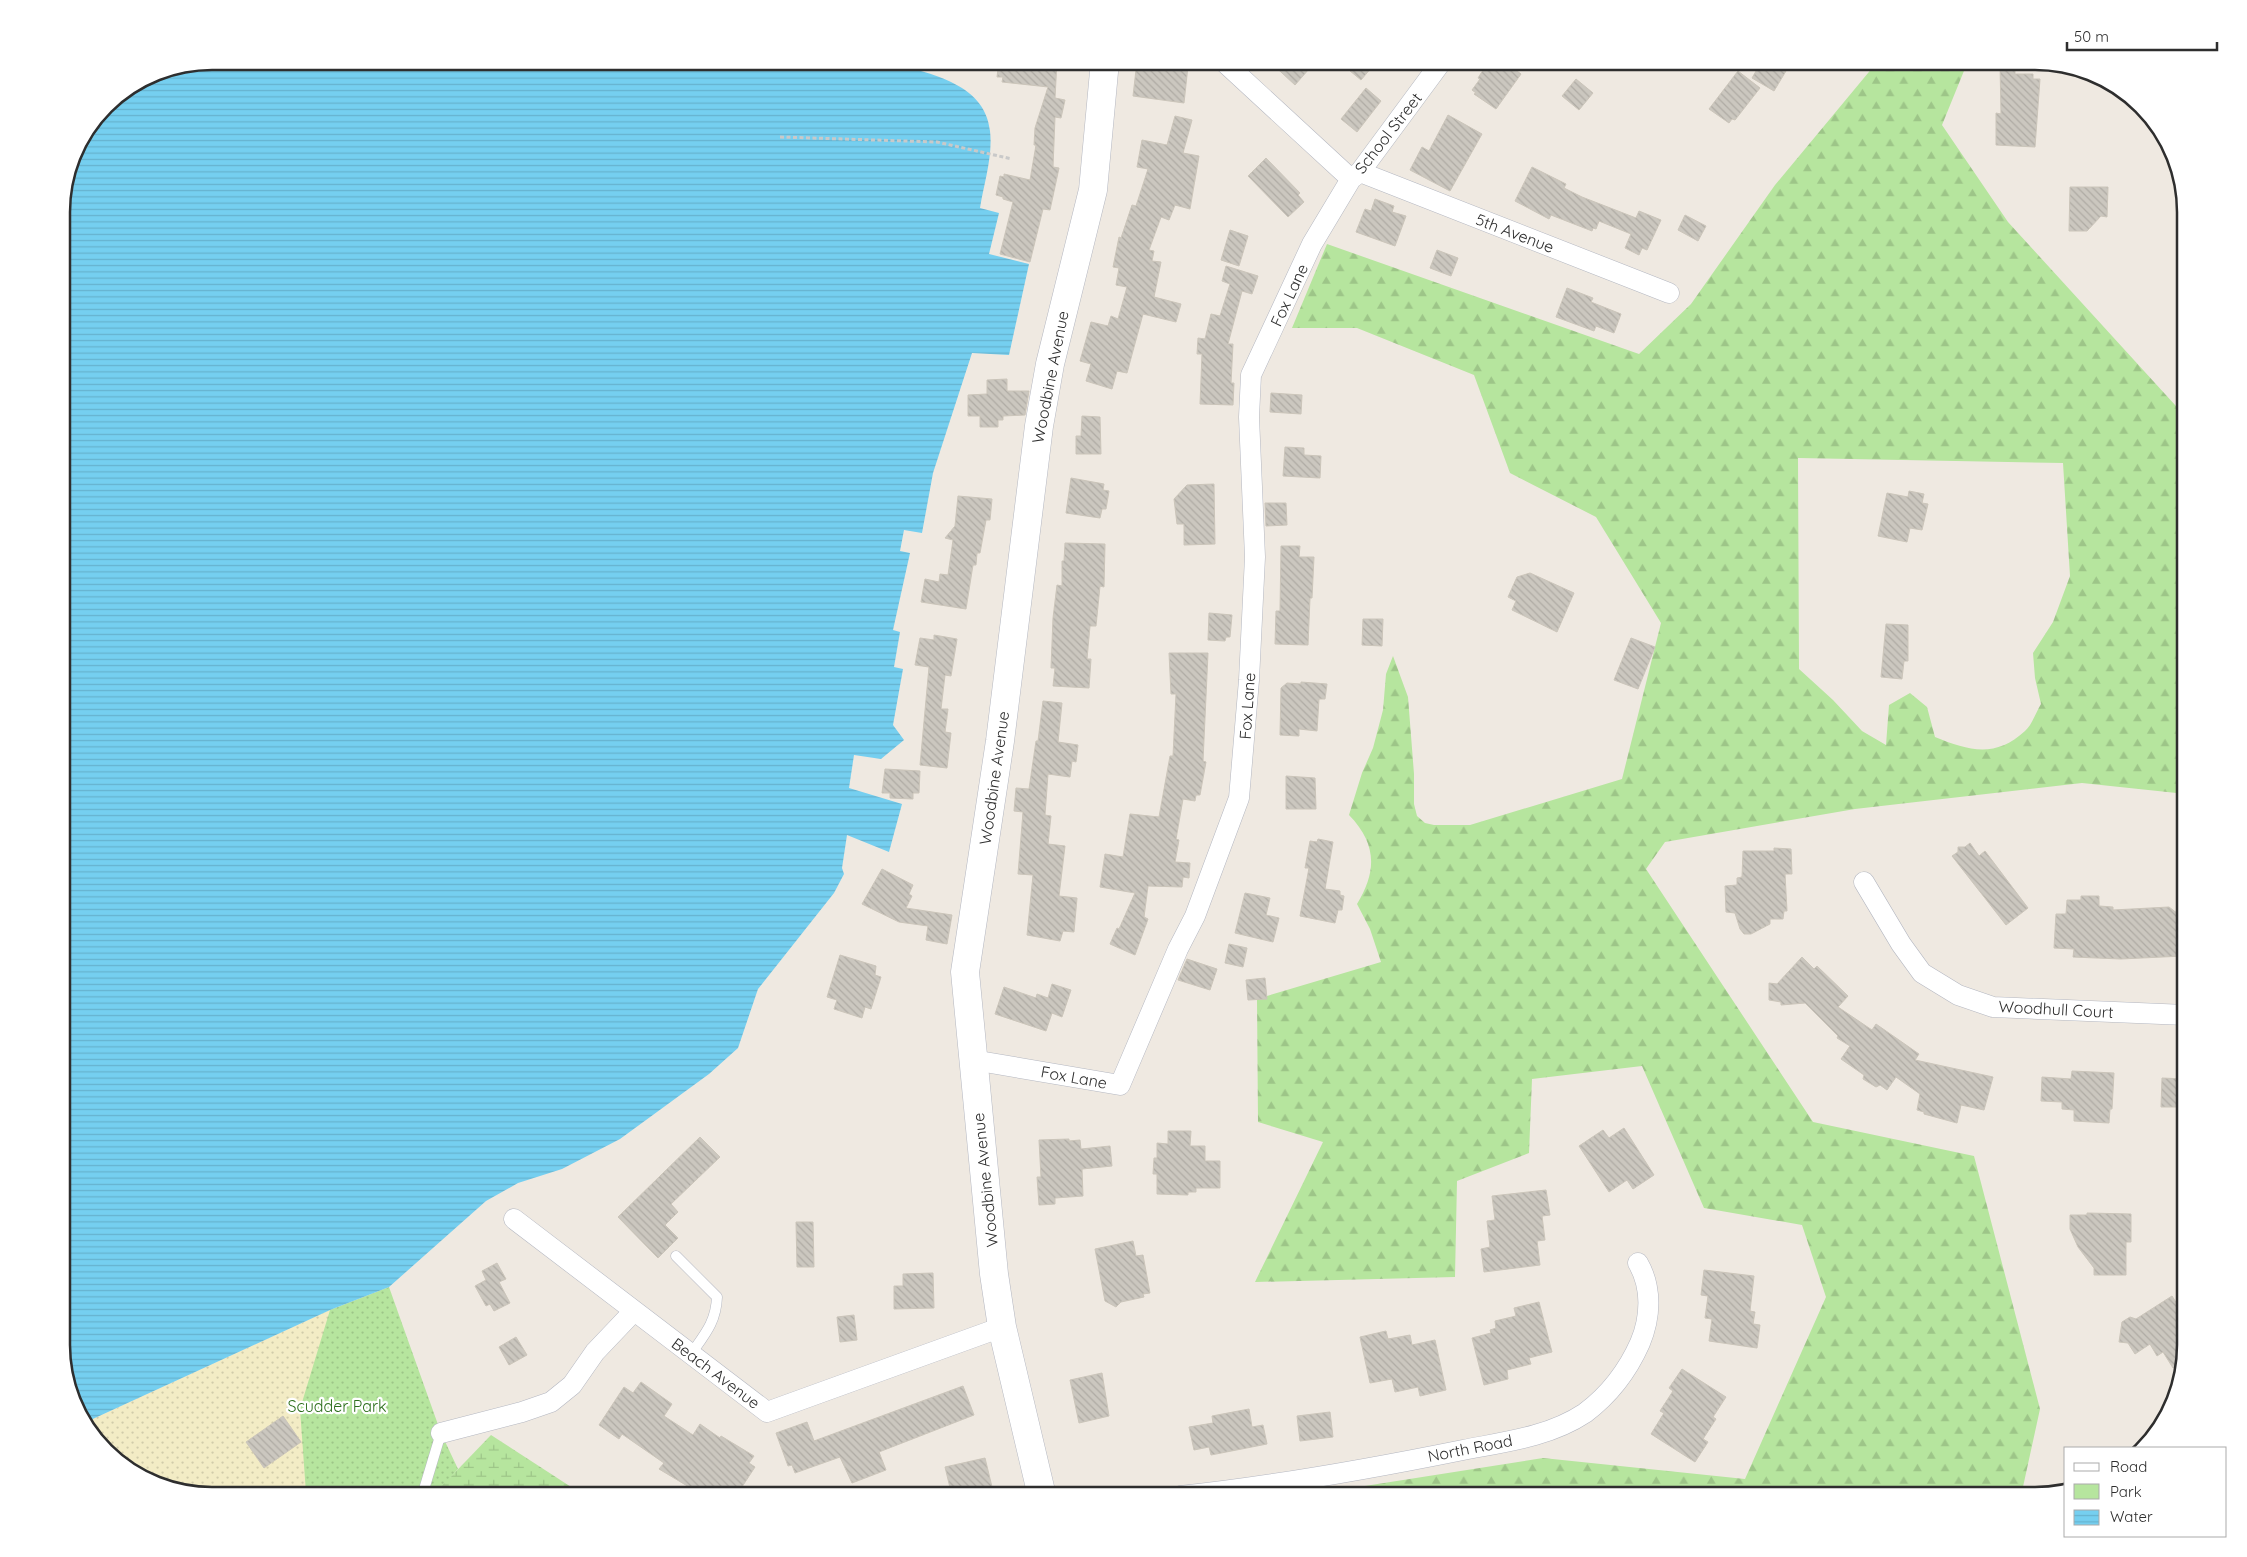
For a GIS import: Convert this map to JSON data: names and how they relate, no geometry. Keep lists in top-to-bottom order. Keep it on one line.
{"streets":{"main road":["Woodbine Avenue"],"street":["School Street","5th Avenue","Fox Lane","Woodhull Court","Beach Avenue","North Road"]},"crossings":[["School Street","5th Avenue"],["School Street","Fox Lane"],["5th Avenue","Fox Lane"],["Fox Lane","Woodbine Avenue"],["Woodbine Avenue","Beach Avenue"]],"parks":["Scudder Park"],"legend":["Road","Park","Water"],"scale_bar":"50 m"}
